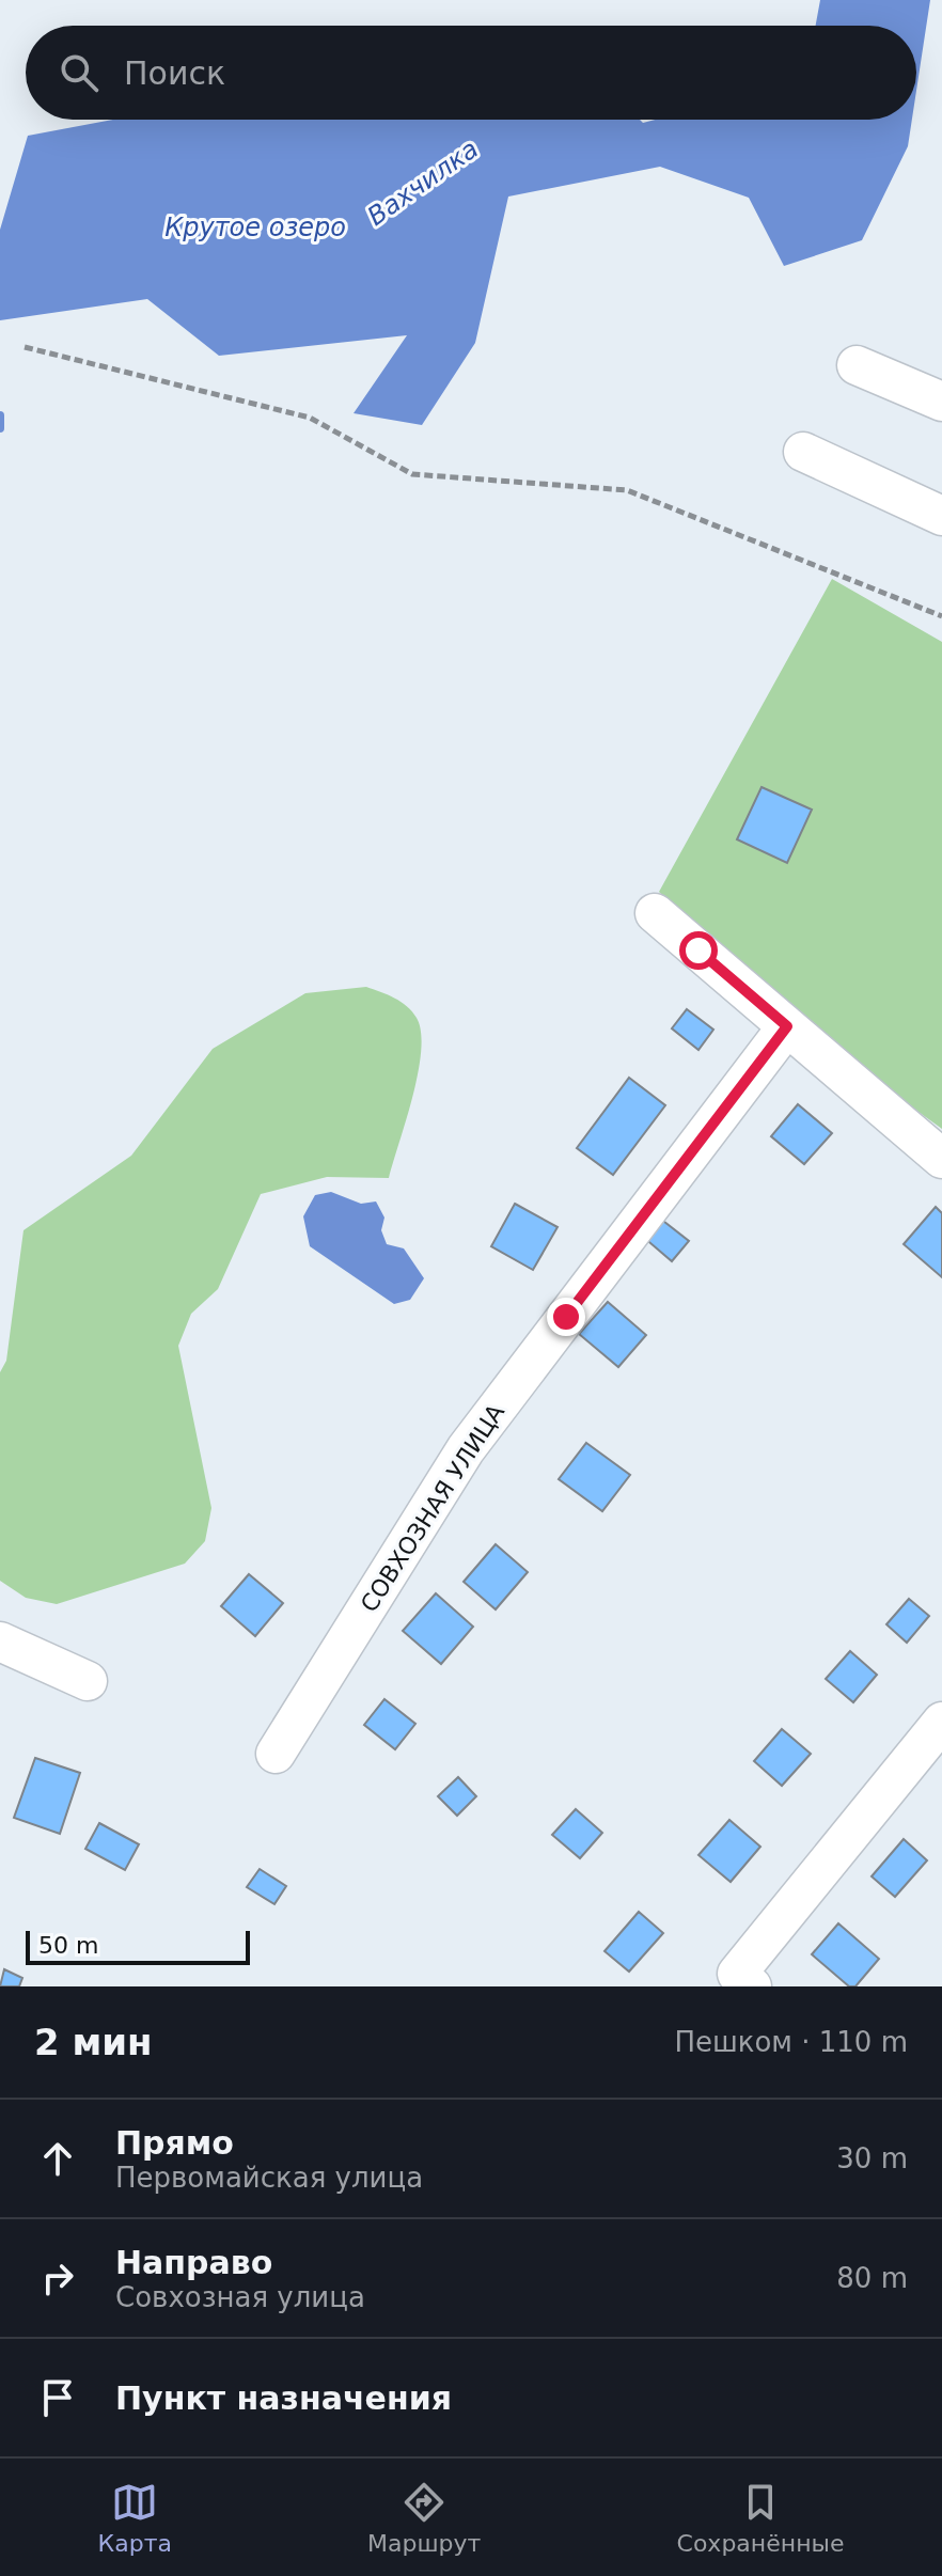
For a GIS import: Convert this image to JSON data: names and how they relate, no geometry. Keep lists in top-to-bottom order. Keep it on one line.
{"streets":{"street":["СОВХОЗНАЯ УЛИЦА"]},"water":["Вахчилка","Крутое озеро"],"scale_bar":"50 m","page":{"search":"Поиск","scale":"50 m","heading":["2 мин","Пешком · 110 m"],"list":[["Прямо","Первомайская улица","30 m"],["Направо","Совхозная улица","80 m"],"Пункт назначения"],"nav":["Карта","Маршрут","Сохранённые"]}}
